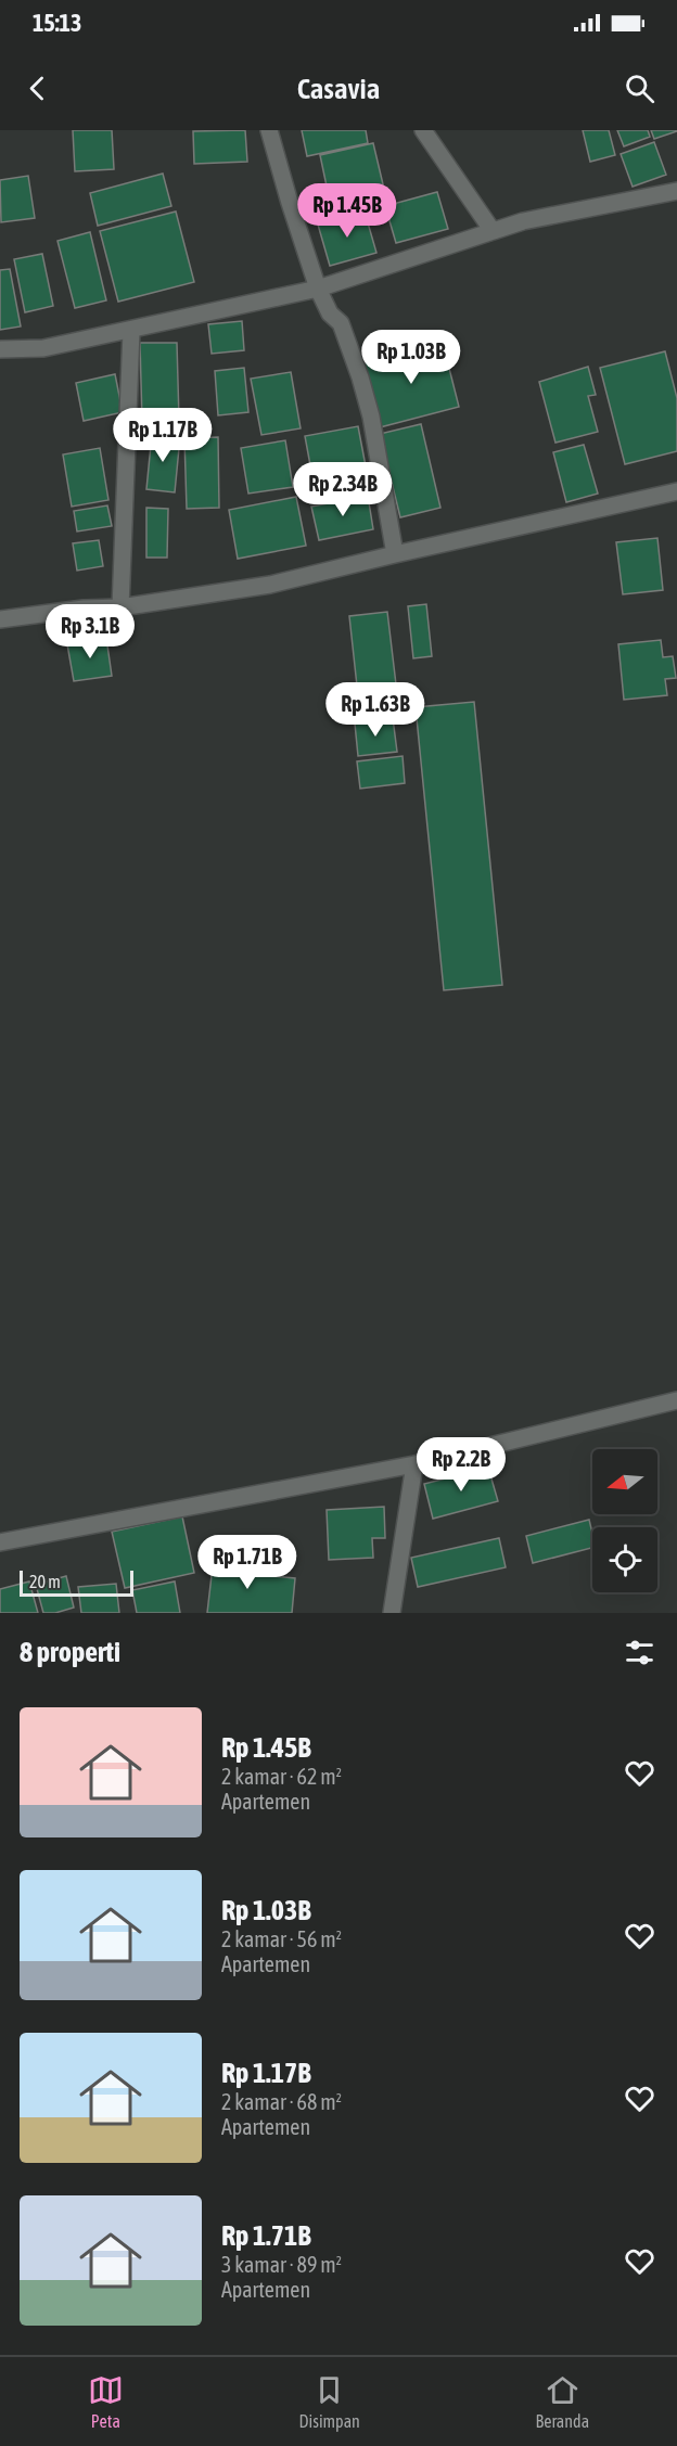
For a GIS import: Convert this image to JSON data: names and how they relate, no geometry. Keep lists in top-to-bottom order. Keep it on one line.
{"scale_bar":"20 m","north":"left","page":{"status":"15:13","header":"Casavia","price":["Rp 1.45B","Rp 1.03B","Rp 1.17B","Rp 2.34B","Rp 3.1B","Rp 1.63B","Rp 2.2B","Rp 1.71B"],"scale":"20 m","heading":"8 properti","list":[{"name":"Rp 1.45B","note":"2 kamar · 62 m² · Apartemen"},{"name":"Rp 1.03B","note":"2 kamar · 56 m² · Apartemen"},{"name":"Rp 1.17B","note":"2 kamar · 68 m² · Apartemen"},{"name":"Rp 1.71B","note":"3 kamar · 89 m² · Apartemen"}],"tabs":["Peta","Disimpan","Beranda"]}}
